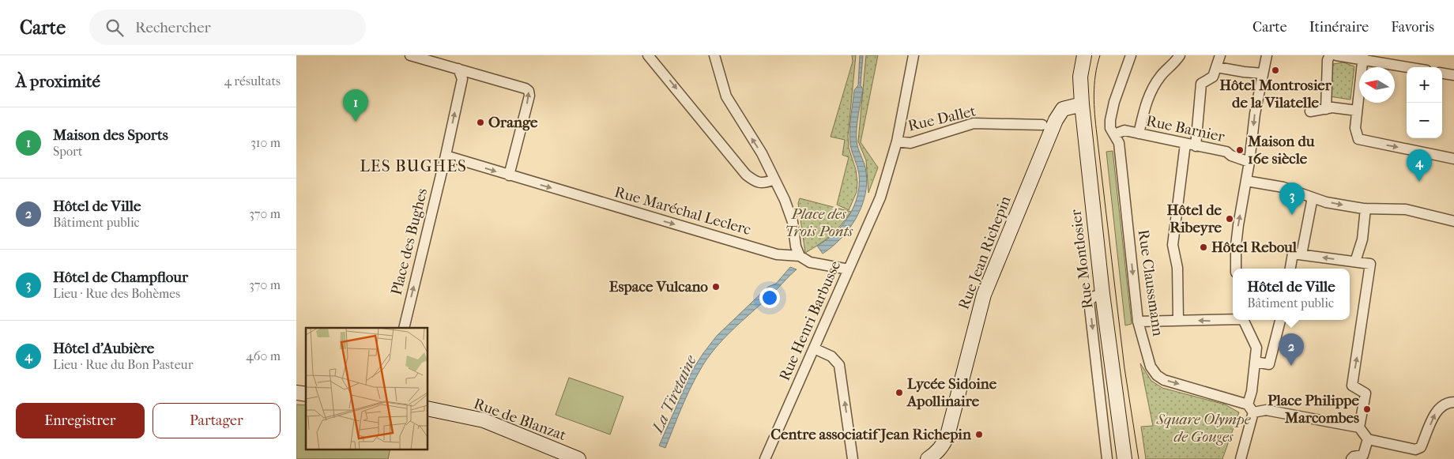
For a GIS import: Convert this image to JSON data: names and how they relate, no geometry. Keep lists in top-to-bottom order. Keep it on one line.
{"streets":{"street":["Rue Dallet","Rue Barnier","Rue Maréchal Leclerc","Place des Bughes","Rue Jean Richepin","Rue Montlosier","Rue Claussmann","Rue Henri Barbusse","Rue de Blanzat"]},"crossings":[["Rue Dallet","Rue Henri Barbusse"],["Rue Barnier","Rue Claussmann"],["Rue Maréchal Leclerc","Place des Bughes"],["Rue Maréchal Leclerc","Rue Henri Barbusse"],["Rue Jean Richepin","Rue Montlosier"]],"one_way":["Rue Maréchal Leclerc","Place des Bughes","Rue Claussmann"],"districts":["LES BUGHES"],"water":["La Tiretaine"],"parks":["Place des Trois Ponts","Square Olympe de Gouges"],"places":["Hôtel Montrosier de la Vilatelle","Orange","Maison du 16e siècle","Hôtel de Ribeyre","Hôtel Reboul","Espace Vulcano","Lycée Sidoine Apollinaire","Place Philippe Marcombes","Centre associatif Jean Richepin"],"north":"left","page":{"header":"Carte","search":"Rechercher","nav":["Carte","Itinéraire","Favoris"],"heading":["À proximité","4 résultats"],"map_buttons":["+","−"],"pins":["1","4","3","2"],"list":[{"mark":"1","name":"Maison des Sports","note":"Sport","value":"310 m"},{"mark":"2","name":"Hôtel de Ville","note":"Bâtiment public","value":"370 m"},{"mark":"3","name":"Hôtel de Champflour","note":"Lieu · Rue des Bohèmes","value":"370 m"},{"mark":"4","name":"Hôtel d'Aubière","note":"Lieu · Rue du Bon Pasteur","value":"460 m"}],"popup":["Hôtel de Ville","Bâtiment public"],"buttons":["Enregistrer","Partager"]}}
